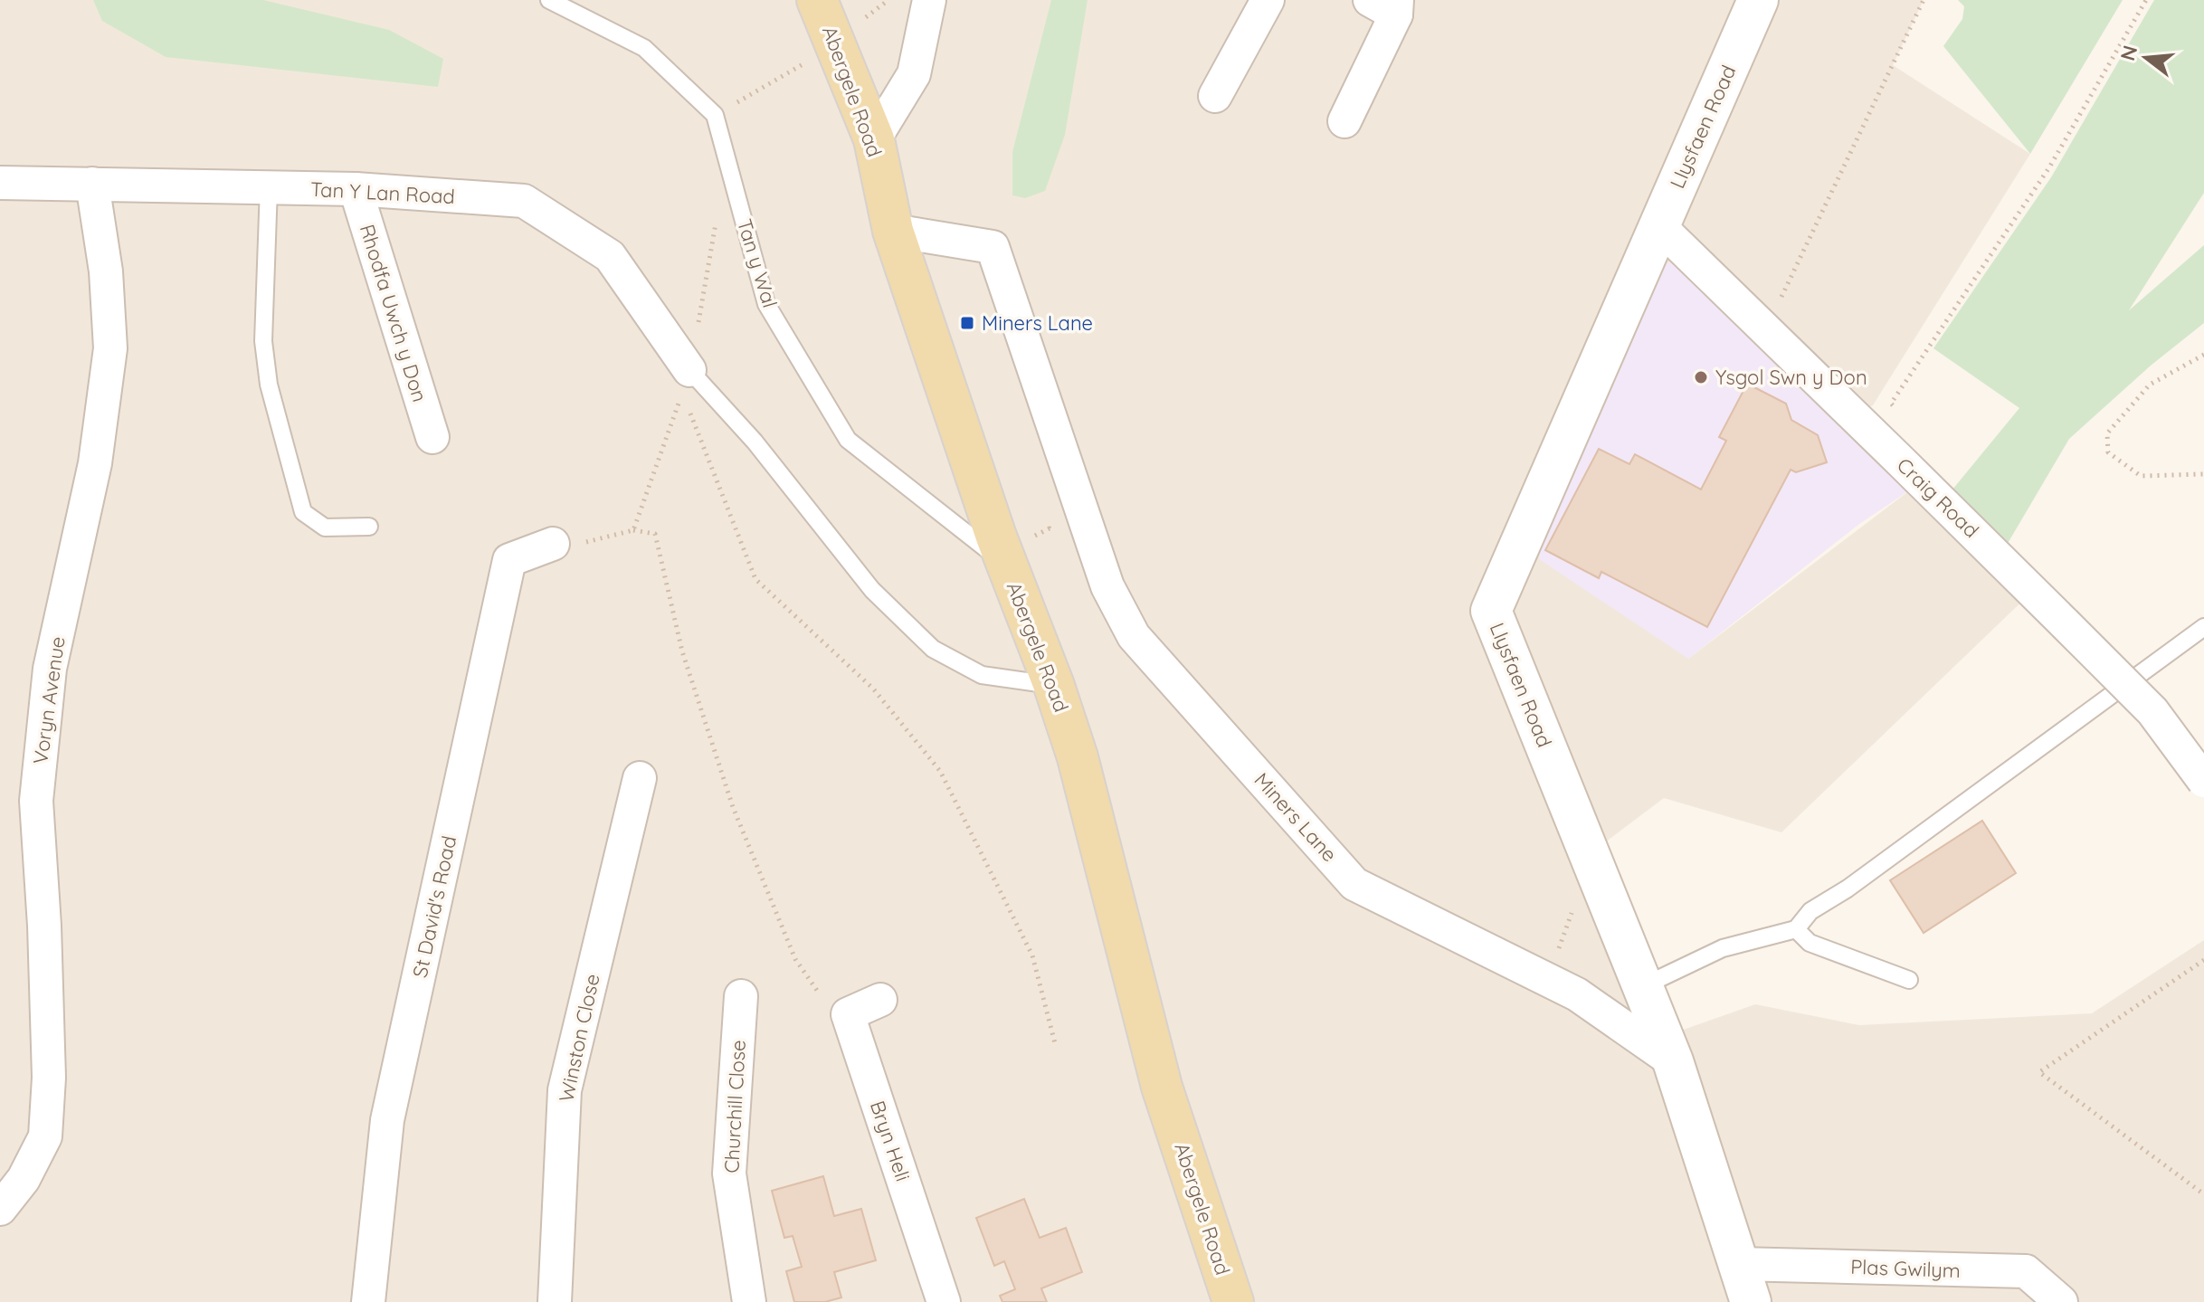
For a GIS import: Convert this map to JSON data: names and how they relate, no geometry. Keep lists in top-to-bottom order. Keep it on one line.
{"streets":{"main road":["Abergele Road"],"street":["Llysfaen Road","Tan Y Lan Road","Rhodfa Uwch y Don","Craig Road","Voryn Avenue","Miners Lane","St David's Road","Winston Close","Churchill Close","Bryn Heli","Plas Gwilym"],"lane":["Tan y Wal"]},"crossings":[["Abergele Road","Tan y Wal"],["Abergele Road","Miners Lane"],["Llysfaen Road","Craig Road"],["Llysfaen Road","Miners Lane"],["Llysfaen Road","Plas Gwilym"],["Tan Y Lan Road","Rhodfa Uwch y Don"],["Tan Y Lan Road","Voryn Avenue"]],"places":{"transit":["Miners Lane"],"other":["Ysgol Swn y Don"]},"north":"left"}
